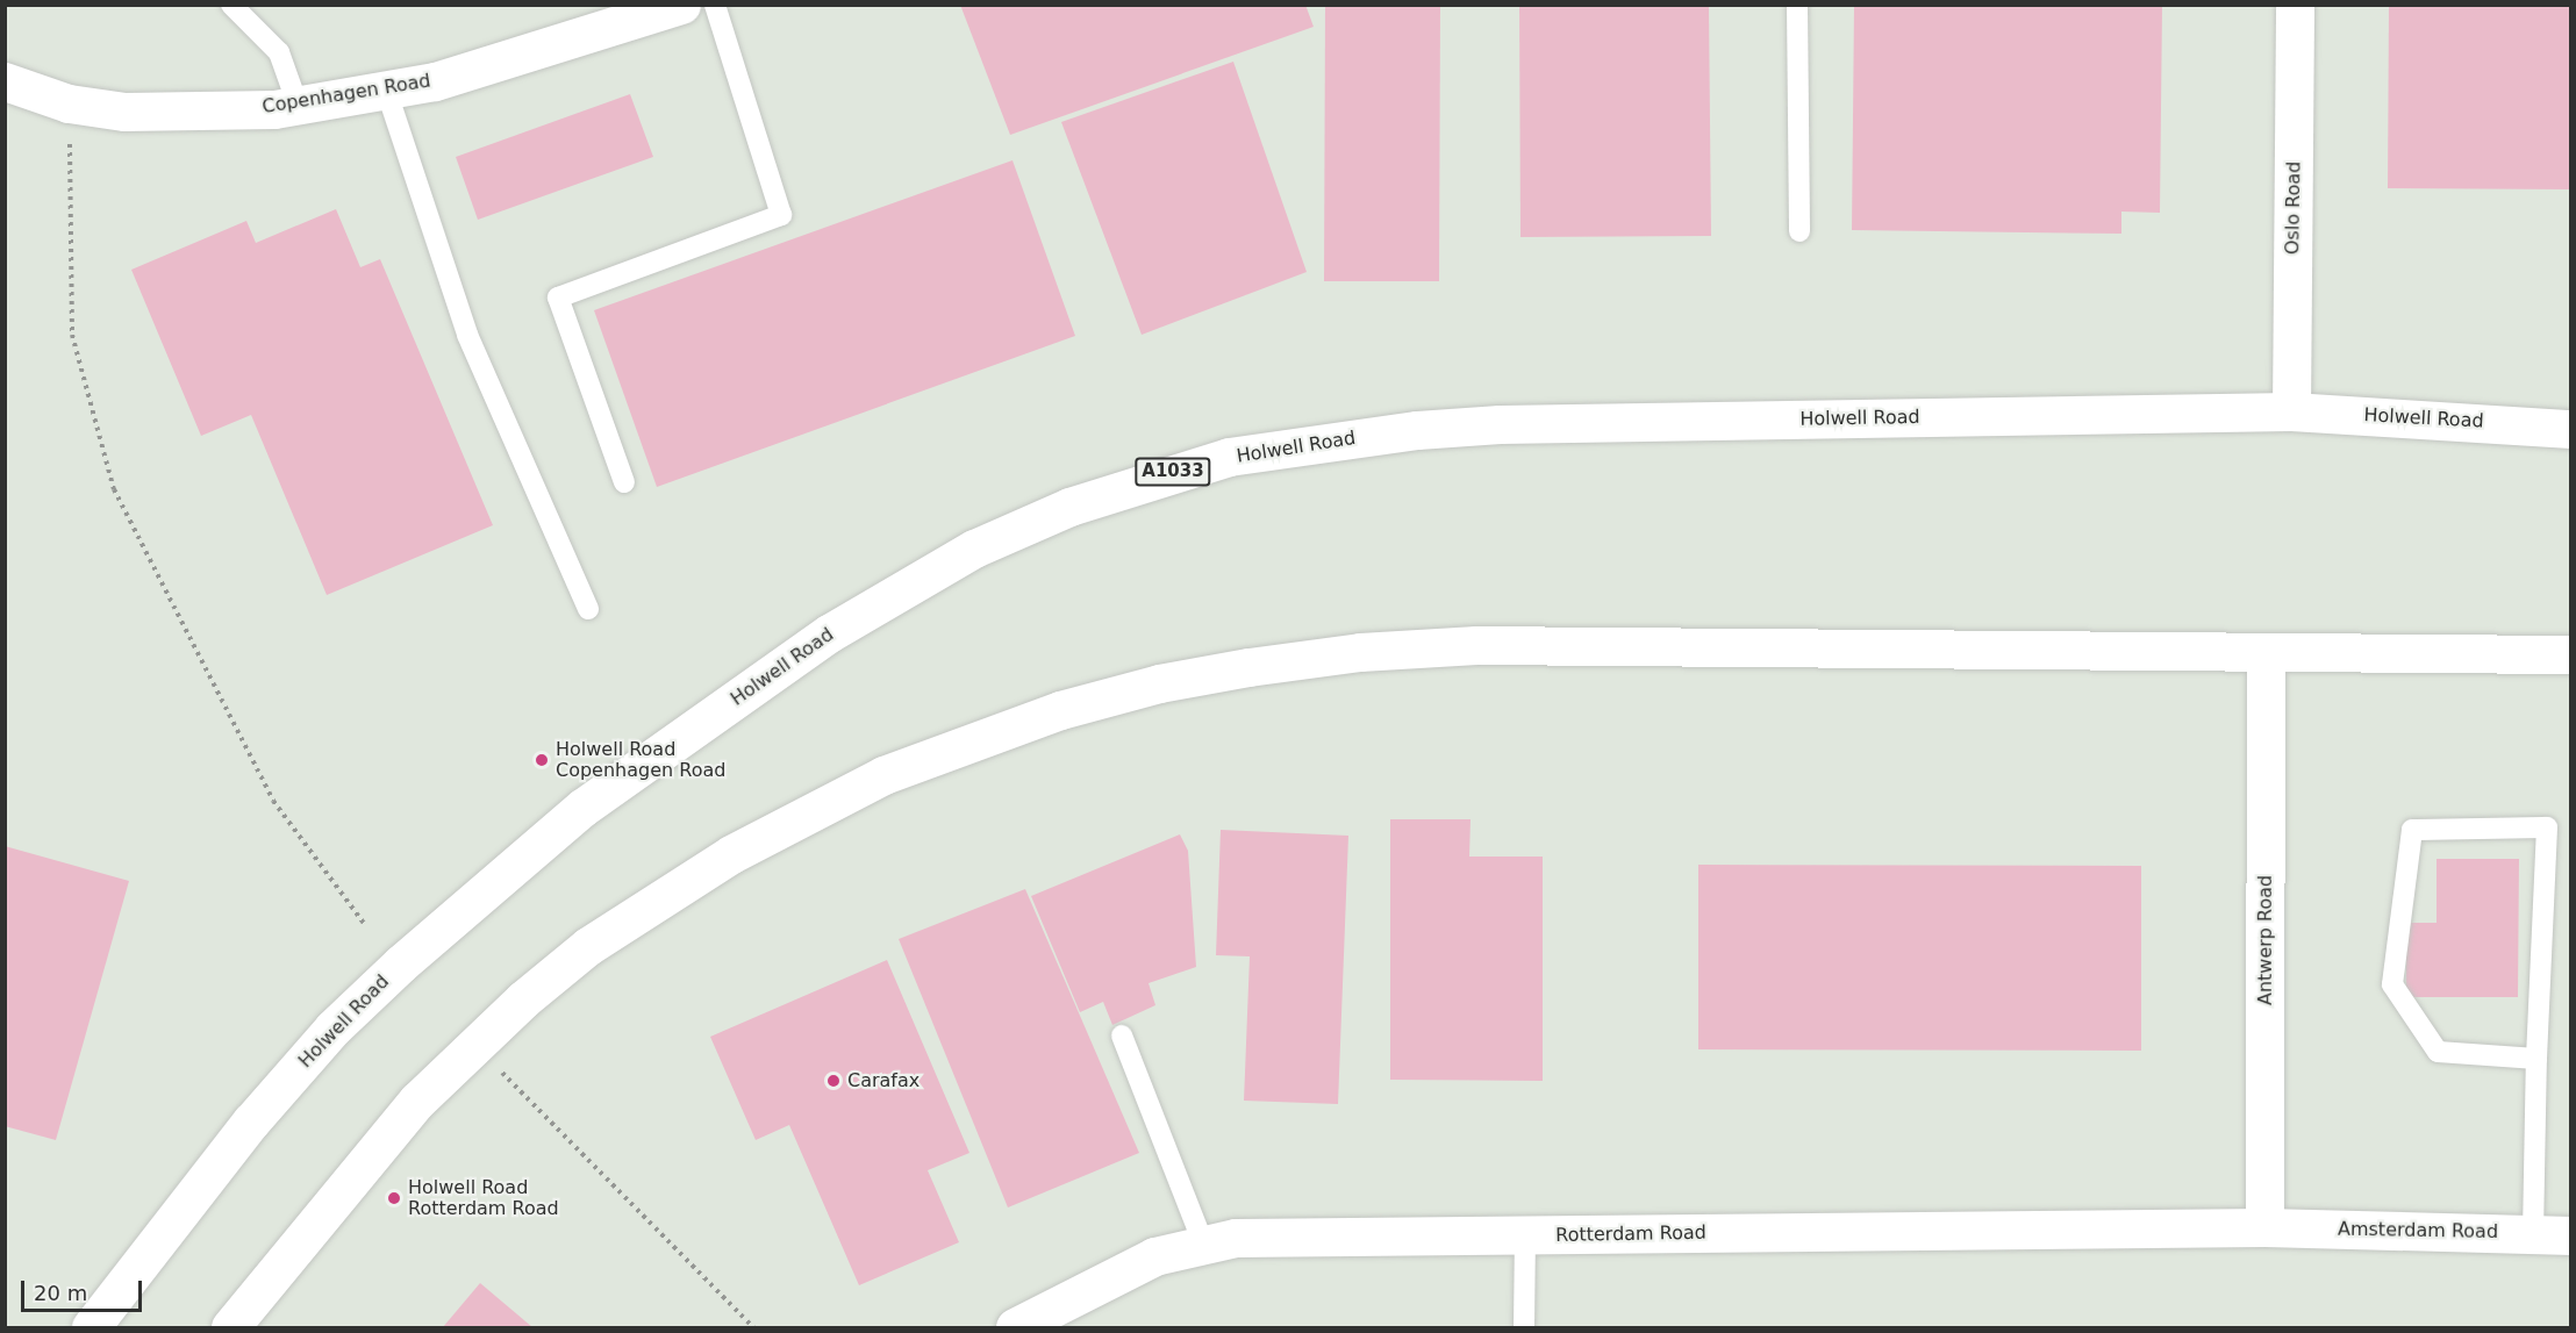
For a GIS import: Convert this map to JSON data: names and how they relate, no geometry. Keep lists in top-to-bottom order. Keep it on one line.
{"streets":{"main road":["Copenhagen Road","Oslo Road","Holwell Road","A1033","Antwerp Road","Amsterdam Road","Rotterdam Road"]},"crossings":[["Oslo Road","Holwell Road"],["Antwerp Road","Amsterdam Road"],["Antwerp Road","Rotterdam Road"],["Amsterdam Road","Rotterdam Road"]],"places":["Holwell Road Copenhagen Road","Carafax","Holwell Road Rotterdam Road"],"scale_bar":"20 m"}
